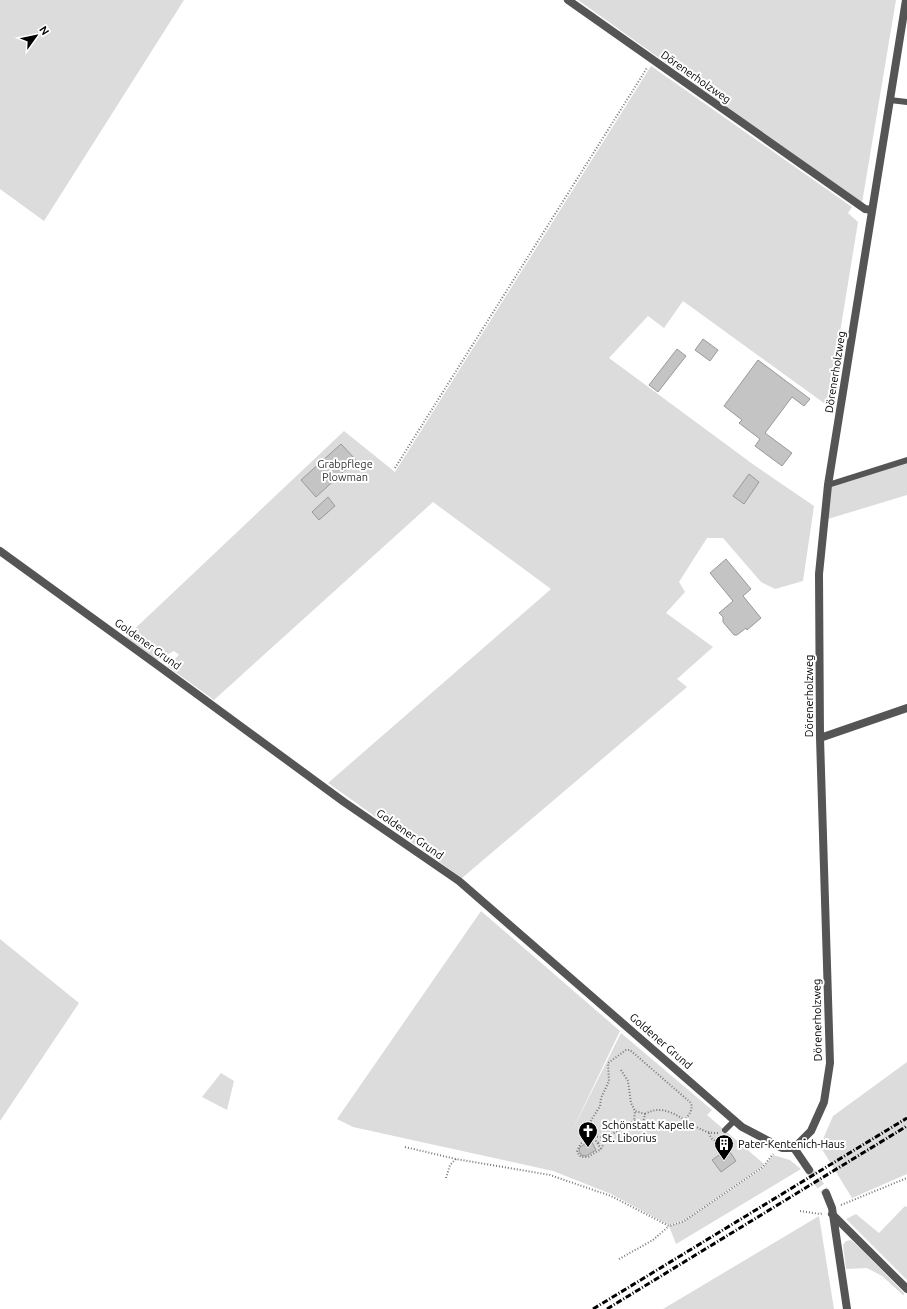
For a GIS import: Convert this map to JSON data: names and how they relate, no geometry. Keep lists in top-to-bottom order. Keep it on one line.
{"streets":{"street":["Dörenerholzweg","Goldener Grund"]},"crossings":[["Dörenerholzweg","Goldener Grund"]],"parks":["Grabpflege Plowman"],"places":{"church":["Schönstatt Kapelle St. Liborius"],"building":["Pater-Kentenich-Haus"]},"north":"top right"}
